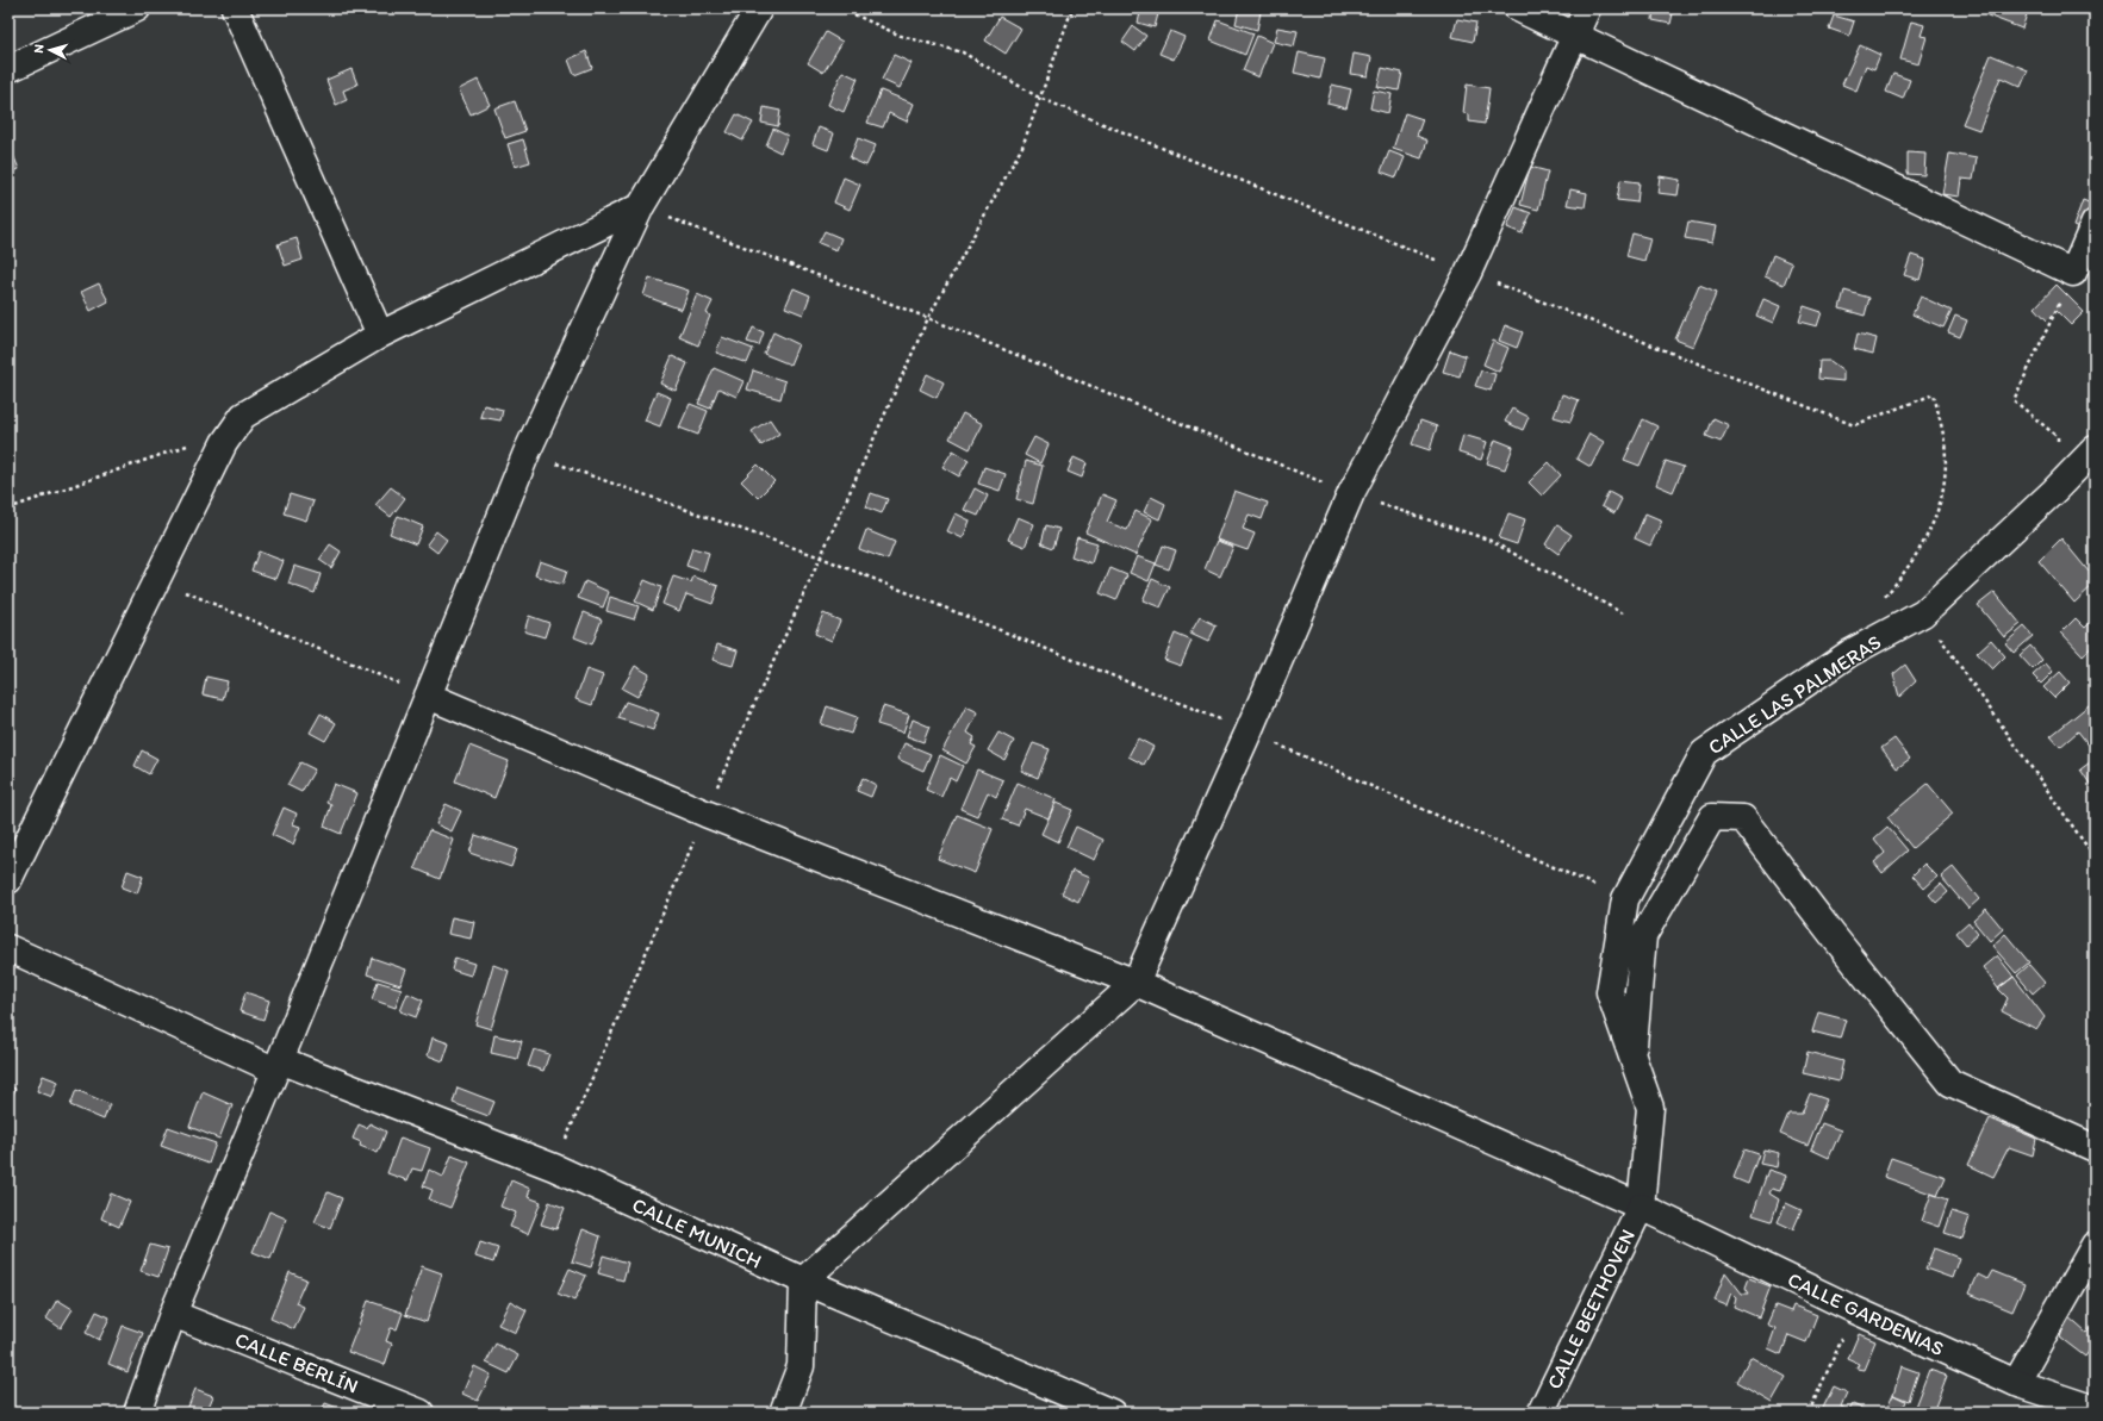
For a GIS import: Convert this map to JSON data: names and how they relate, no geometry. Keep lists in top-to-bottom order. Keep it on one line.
{"streets":{"street":["CALLE LAS PALMERAS","CALLE MUNICH","CALLE BEETHOVEN","CALLE GARDENIAS","CALLE BERLÍN"]},"crossings":[["CALLE LAS PALMERAS","CALLE BEETHOVEN"],["CALLE LAS PALMERAS","CALLE GARDENIAS"],["CALLE BEETHOVEN","CALLE GARDENIAS"]],"north":"left"}
